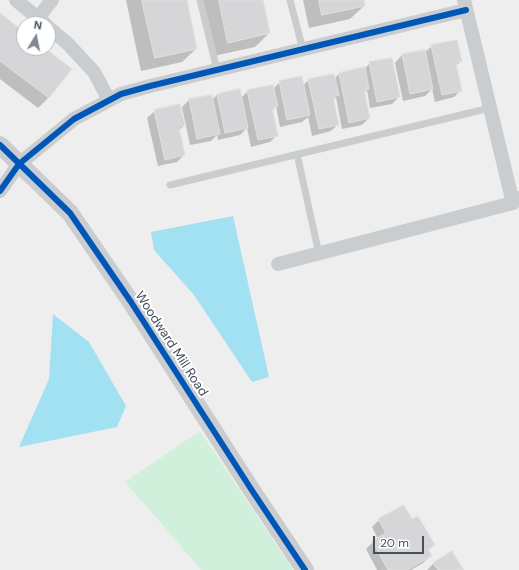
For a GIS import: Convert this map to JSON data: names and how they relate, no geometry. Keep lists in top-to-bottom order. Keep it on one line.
{"streets":{"street":["Woodward Mill Road"]},"scale_bar":"20 m","north":"top"}
